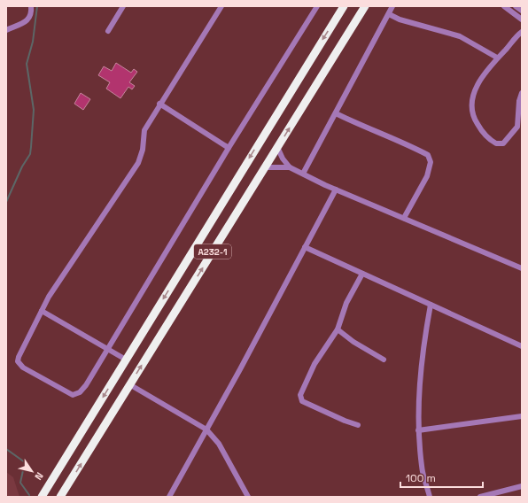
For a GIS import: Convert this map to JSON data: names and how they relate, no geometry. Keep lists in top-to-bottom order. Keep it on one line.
{"streets":{"highway":["A232-1"]},"scale_bar":"100 m","north":"bottom right"}
